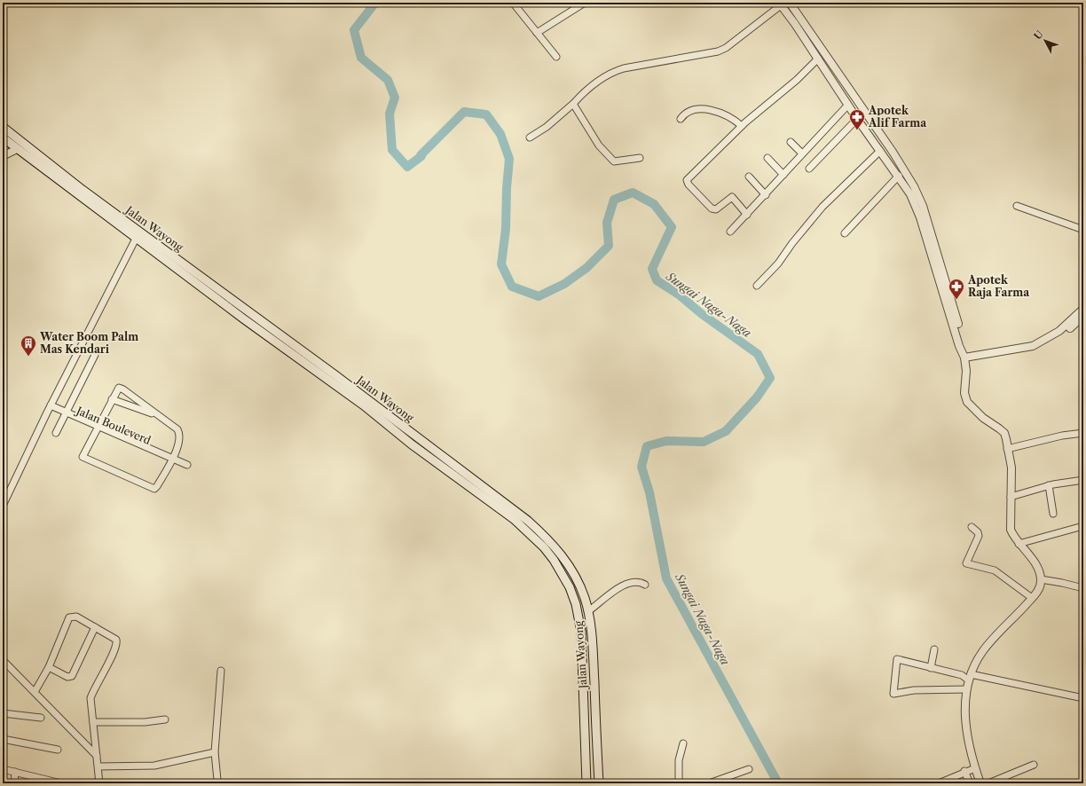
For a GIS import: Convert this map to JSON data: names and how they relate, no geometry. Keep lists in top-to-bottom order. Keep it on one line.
{"streets":{"main road":["Jalan Wayong"],"street":["Jalan Bouleverd"]},"water":["Sungai Naga-Naga"],"places":{"pharmacy":["Apotek Alif Farma","Apotek Raja Farma"],"building":["Water Boom Palm Mas Kendari"]},"north":"top left"}
